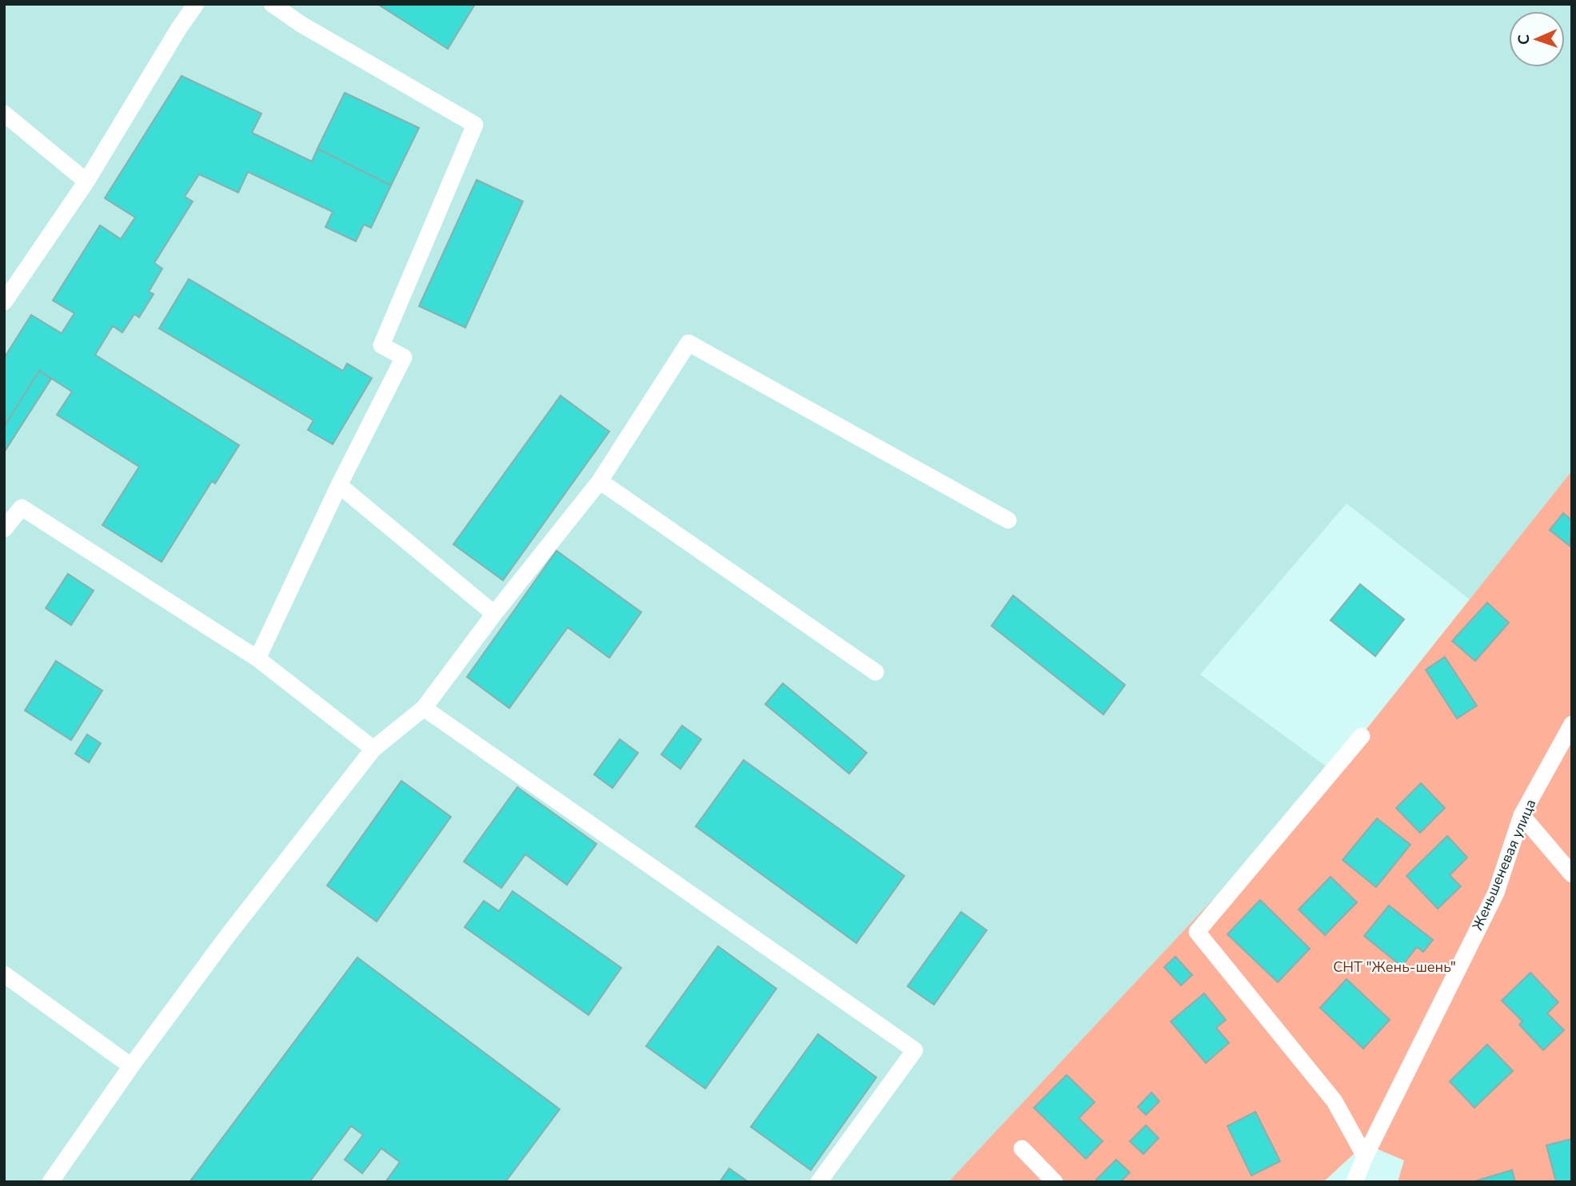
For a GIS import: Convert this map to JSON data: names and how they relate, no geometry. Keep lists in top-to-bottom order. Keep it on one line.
{"streets":{"lane":["Женьшеневая улица"]},"parks":["СНТ \"Жень-шень\""],"north":"left"}
